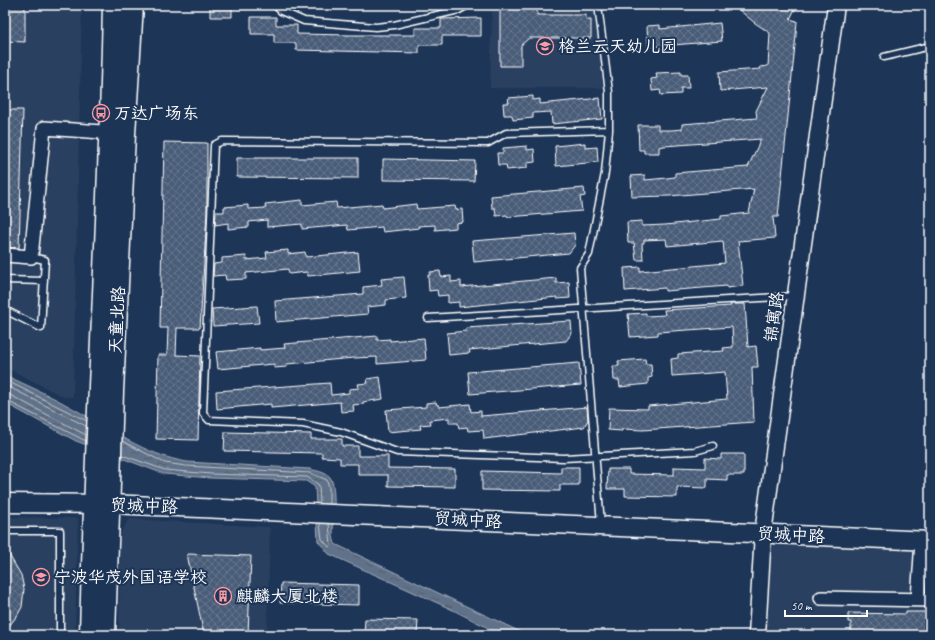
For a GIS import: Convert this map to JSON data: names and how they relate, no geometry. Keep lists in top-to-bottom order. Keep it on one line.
{"streets":{"main road":["天童北路","贸城中路"],"street":["锦寓路"]},"crossings":[["锦寓路","贸城中路"],["天童北路","贸城中路"]],"places":{"school or university":["格兰云天幼儿园","宁波华茂外国语学校"],"bus stop":["万达广场东"],"building":["麒麟大厦北楼"]},"scale_bar":"50 m"}
